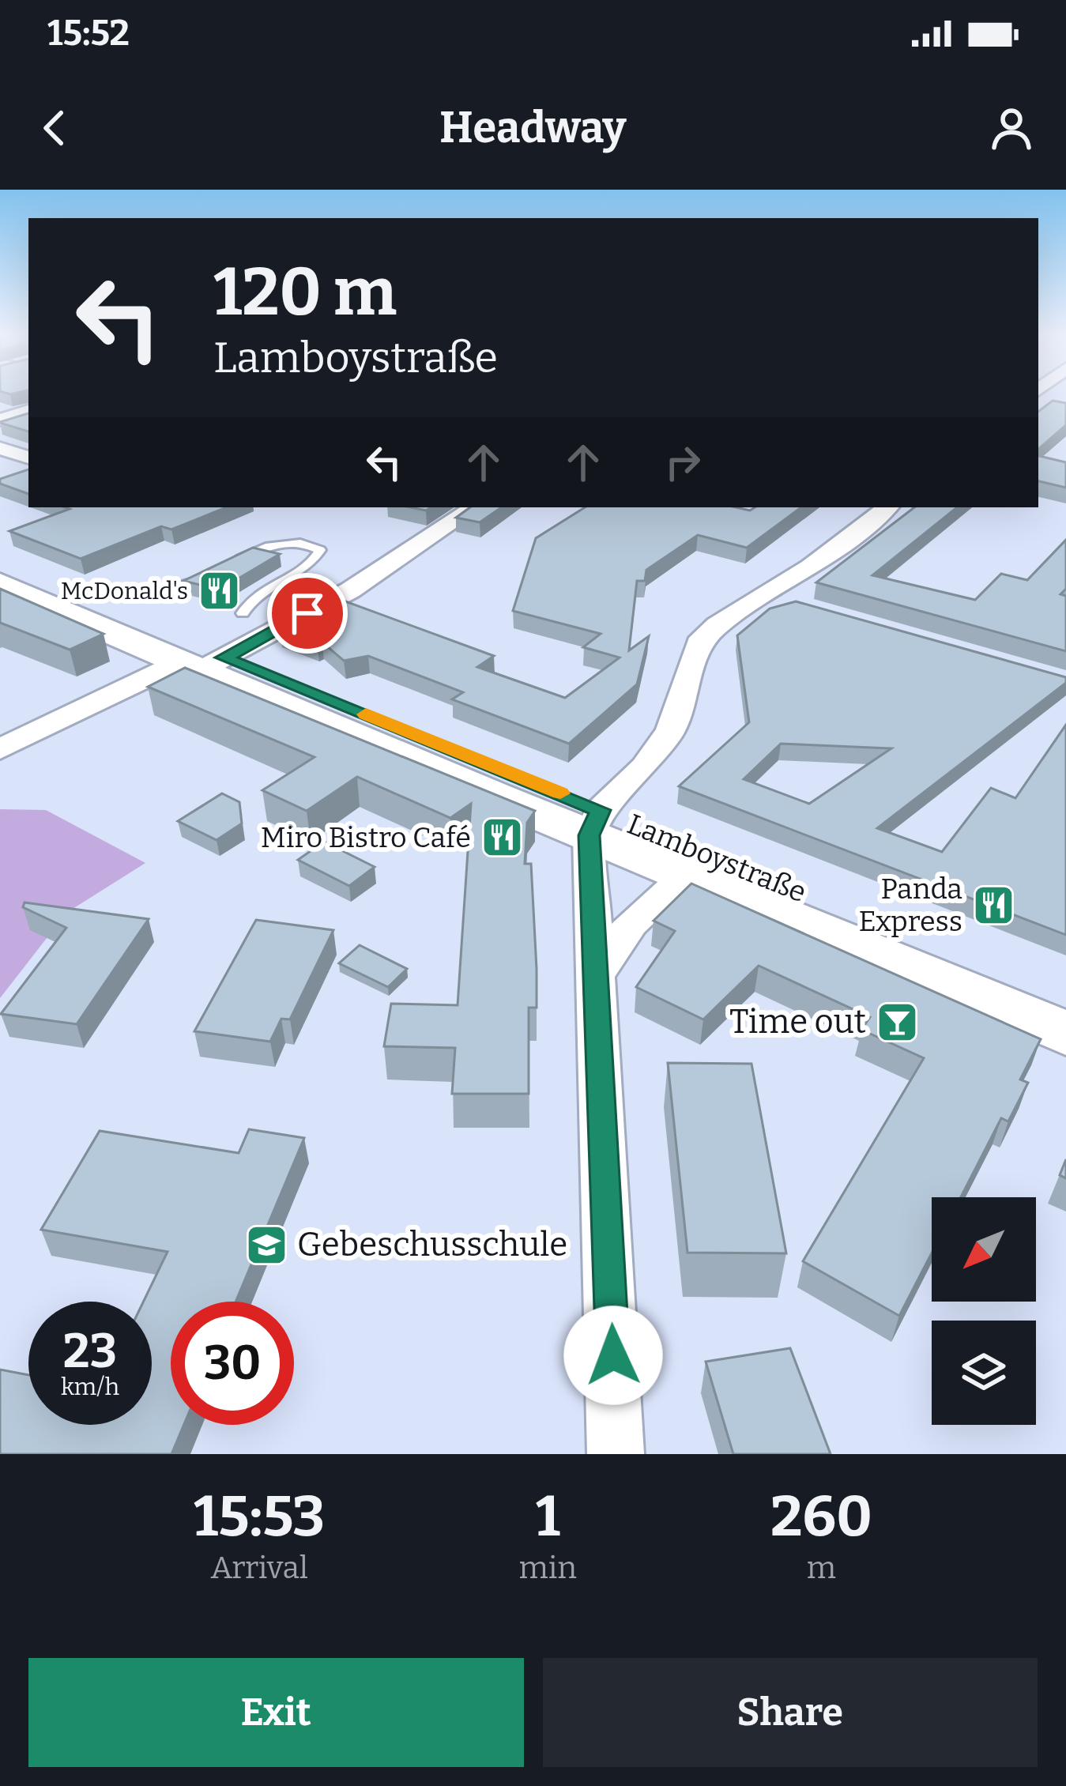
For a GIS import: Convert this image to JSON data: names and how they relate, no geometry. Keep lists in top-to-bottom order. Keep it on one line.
{"streets":{"main road":["Lamboystraße"]},"places":{"restaurant":["McDonald's","Miro Bistro Café","Panda Express"],"bar":["Time out"],"school or university":["Gebeschusschule"]},"north":"bottom left","page":{"status":"15:52","header":"Headway","turn":["120 m","Lamboystraße"],"speed":"23 km/h","limit":"30","eta":["15:53","Arrival","1","min","260","m"],"buttons":["Exit","Share"]}}
